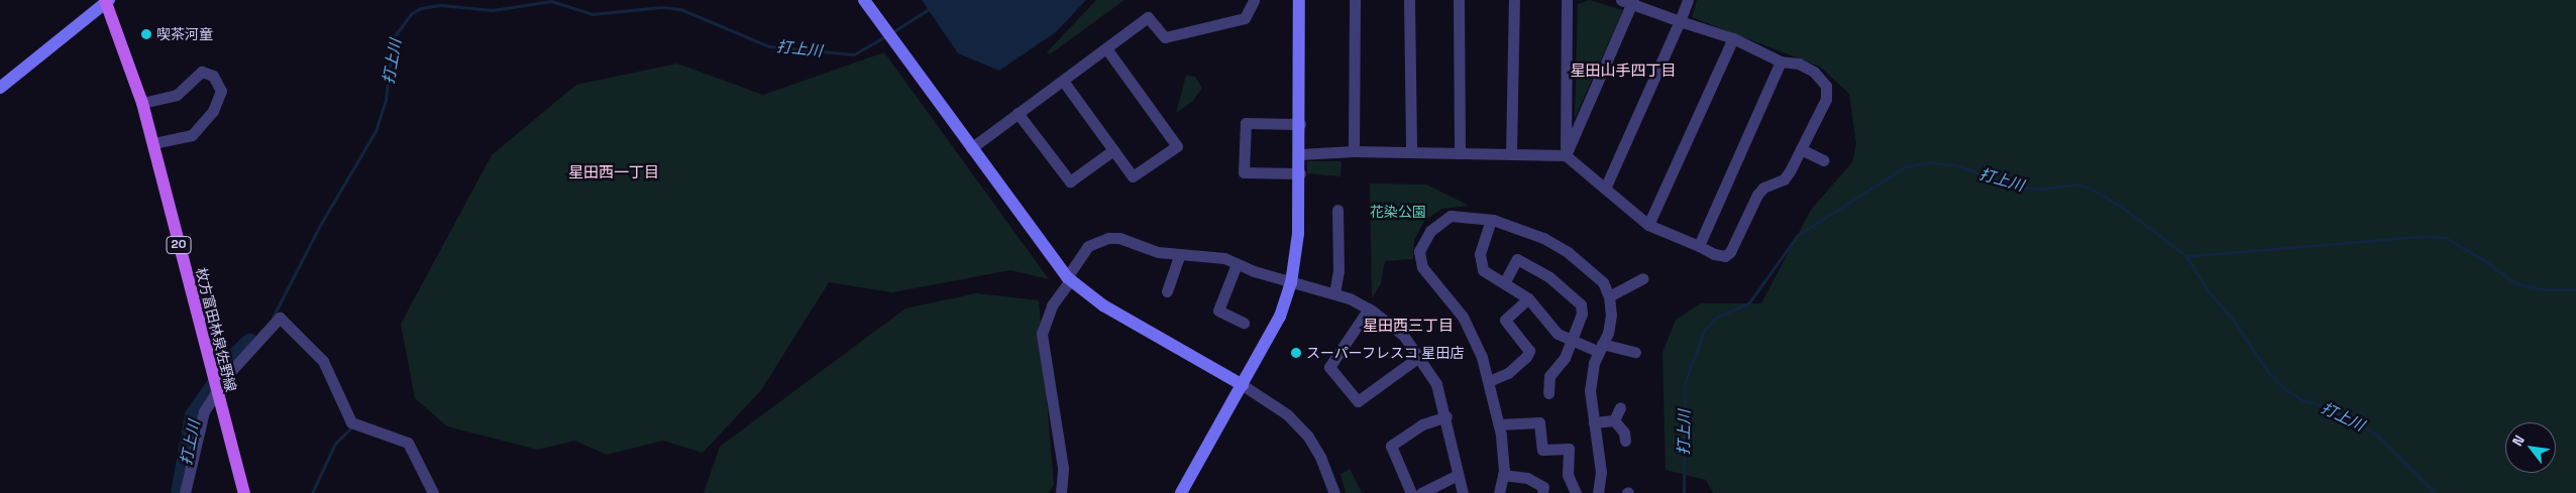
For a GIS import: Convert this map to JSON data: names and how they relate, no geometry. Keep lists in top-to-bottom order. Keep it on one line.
{"streets":{"main road":["20","枚方富田林泉佐野線"]},"districts":["星田山手四丁目","星田西一丁目","星田西三丁目"],"water":["打上川"],"parks":["花染公園"],"places":["喫茶河童","スーパーフレスコ 星田店"],"north":"top left"}
